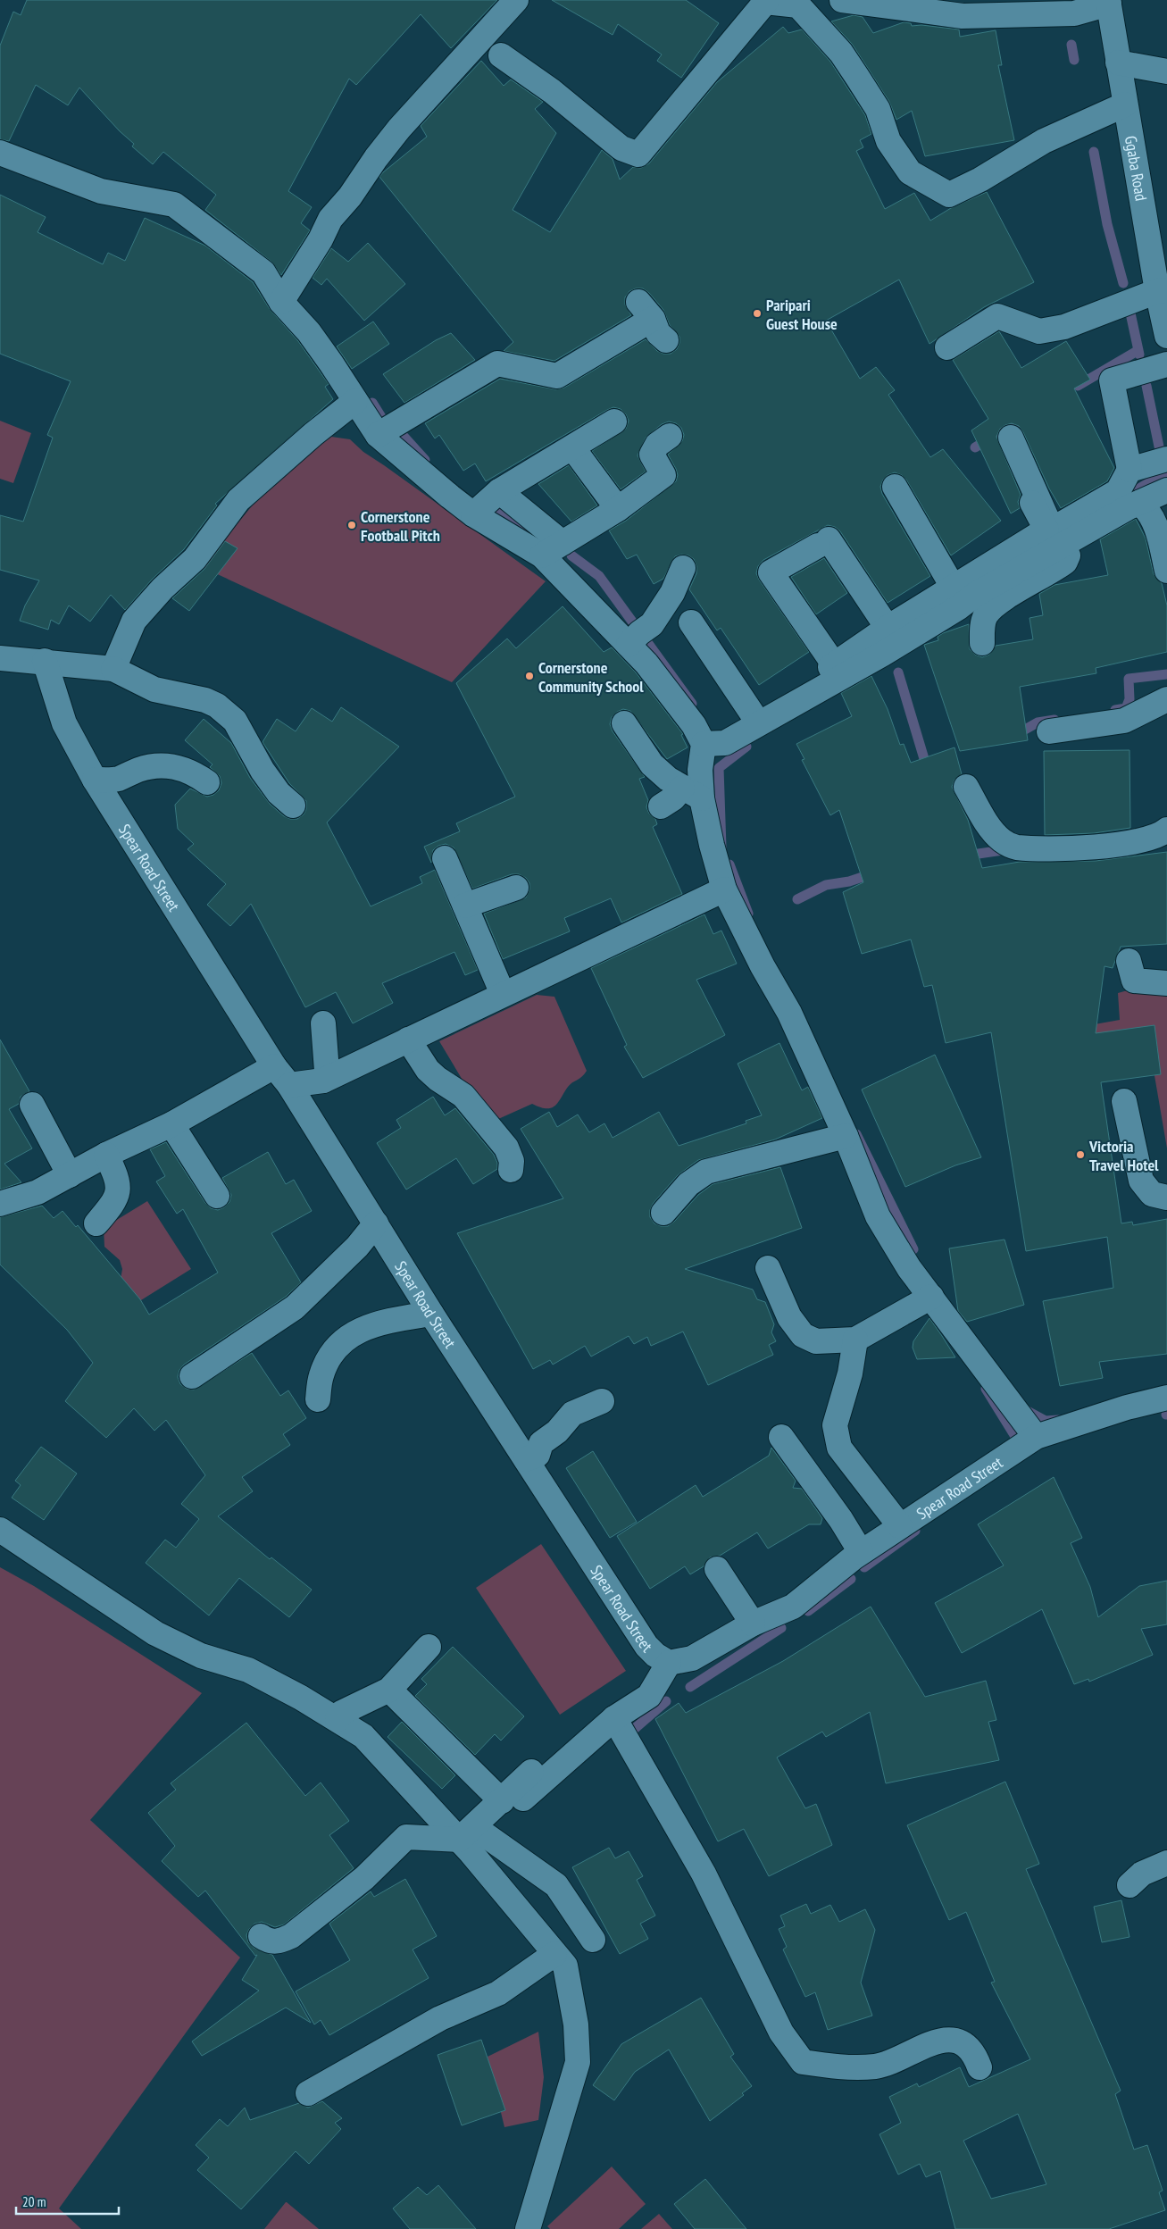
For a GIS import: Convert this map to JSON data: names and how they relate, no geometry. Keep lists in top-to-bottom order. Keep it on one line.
{"streets":{"street":["Ggaba Road","Spear Road Street"]},"places":["Paripari Guest House","Cornerstone Football Pitch","Cornerstone Community School","Victoria Travel Hotel"],"scale_bar":"20 m"}
